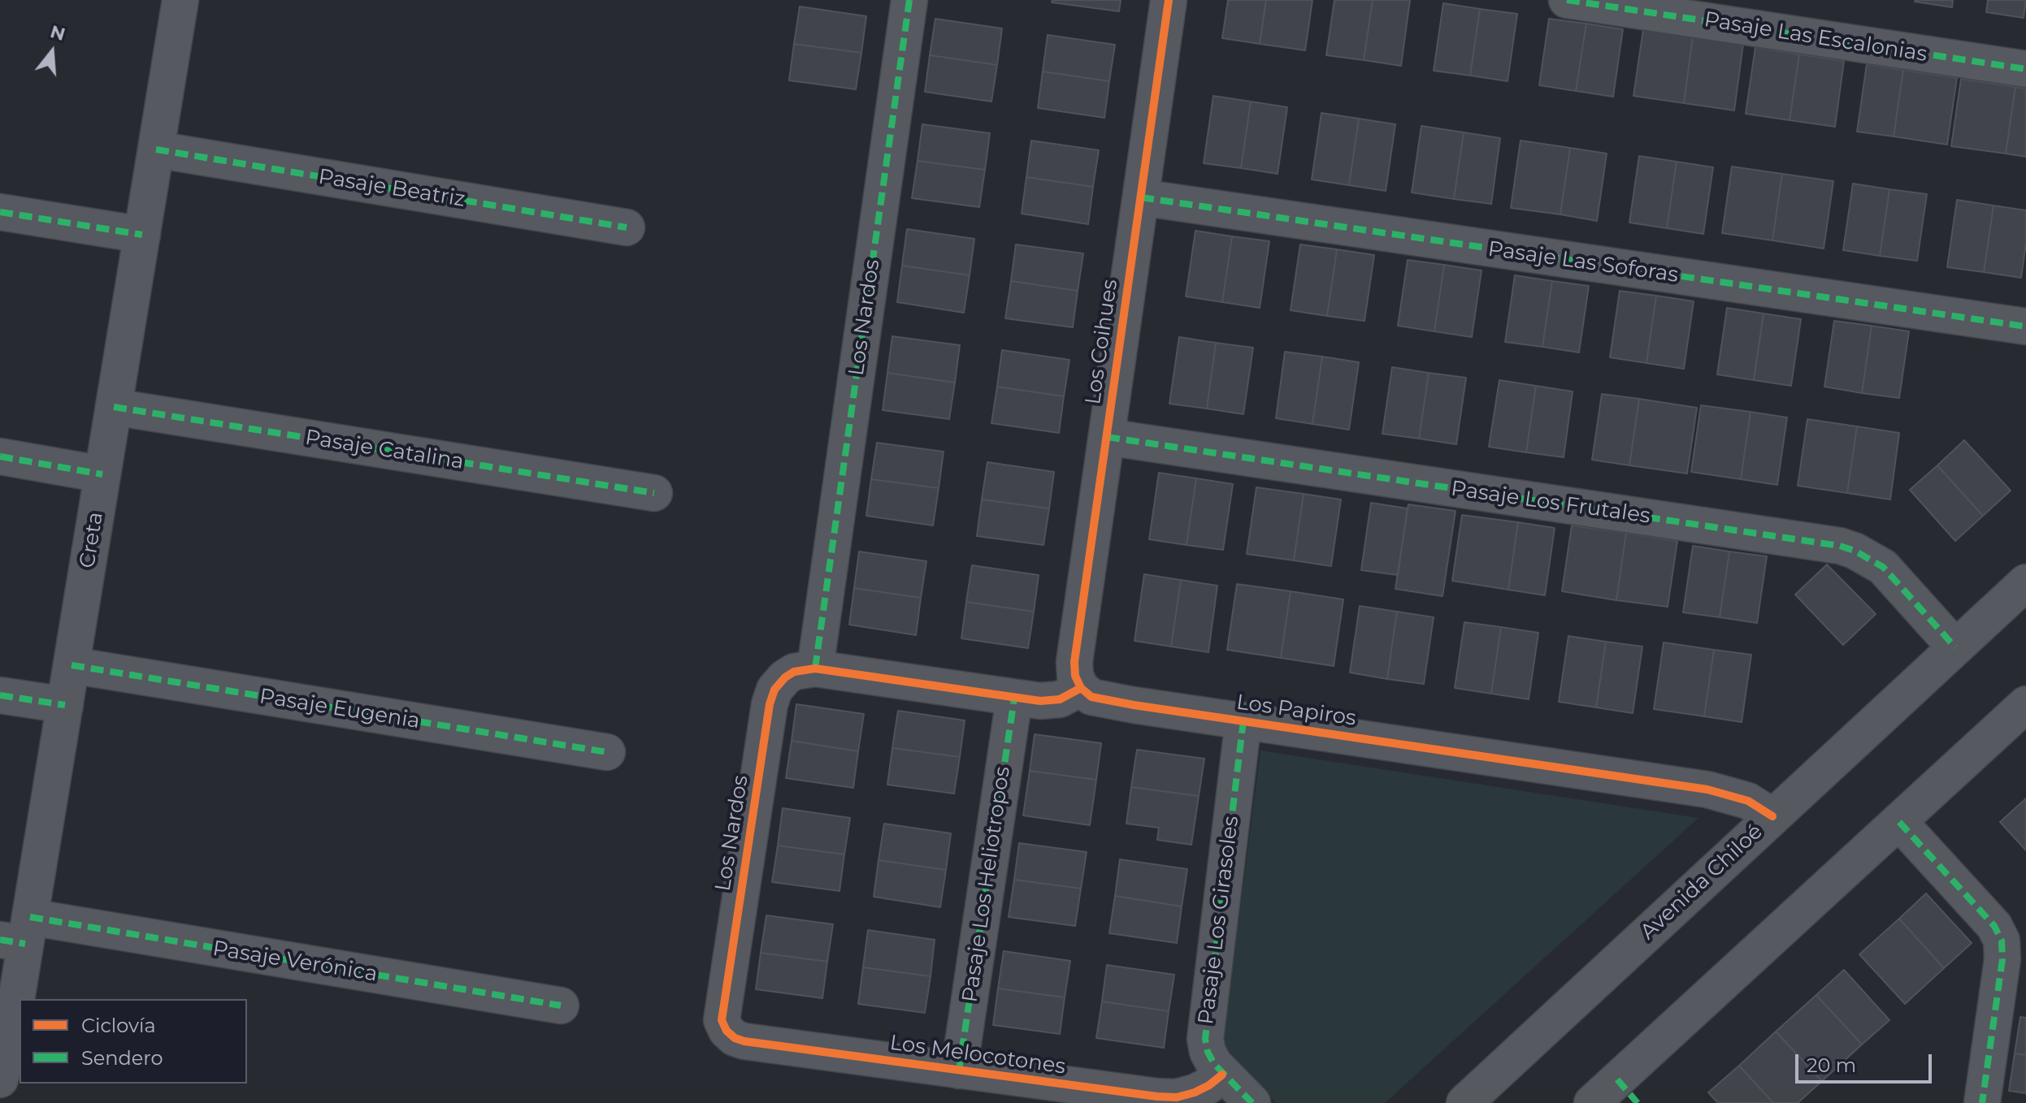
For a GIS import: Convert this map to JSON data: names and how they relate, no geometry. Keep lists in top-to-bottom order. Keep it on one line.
{"streets":{"street":["Pasaje Las Escalonias","Pasaje Beatriz","Pasaje Las Soforas","Los Nardos","Los Coihues","Pasaje Catalina","Pasaje Los Frutales","Creta","Pasaje Eugenia","Los Papiros","Avenida Chiloé","Pasaje Los Heliotropos","Pasaje Los Girasoles","Pasaje Verónica","Los Melocotones"]},"crossings":[["Pasaje Beatriz","Creta"],["Pasaje Las Soforas","Los Coihues"],["Los Nardos","Los Melocotones"],["Los Coihues","Pasaje Los Frutales"],["Los Coihues","Los Papiros"],["Pasaje Catalina","Creta"],["Pasaje Los Frutales","Avenida Chiloé"],["Creta","Pasaje Eugenia"],["Creta","Pasaje Verónica"],["Los Papiros","Avenida Chiloé"],["Los Papiros","Pasaje Los Girasoles"],["Pasaje Los Heliotropos","Los Melocotones"],["Pasaje Los Girasoles","Los Melocotones"]],"legend":["Ciclovía","Sendero"],"scale_bar":"20 m","north":"top"}
